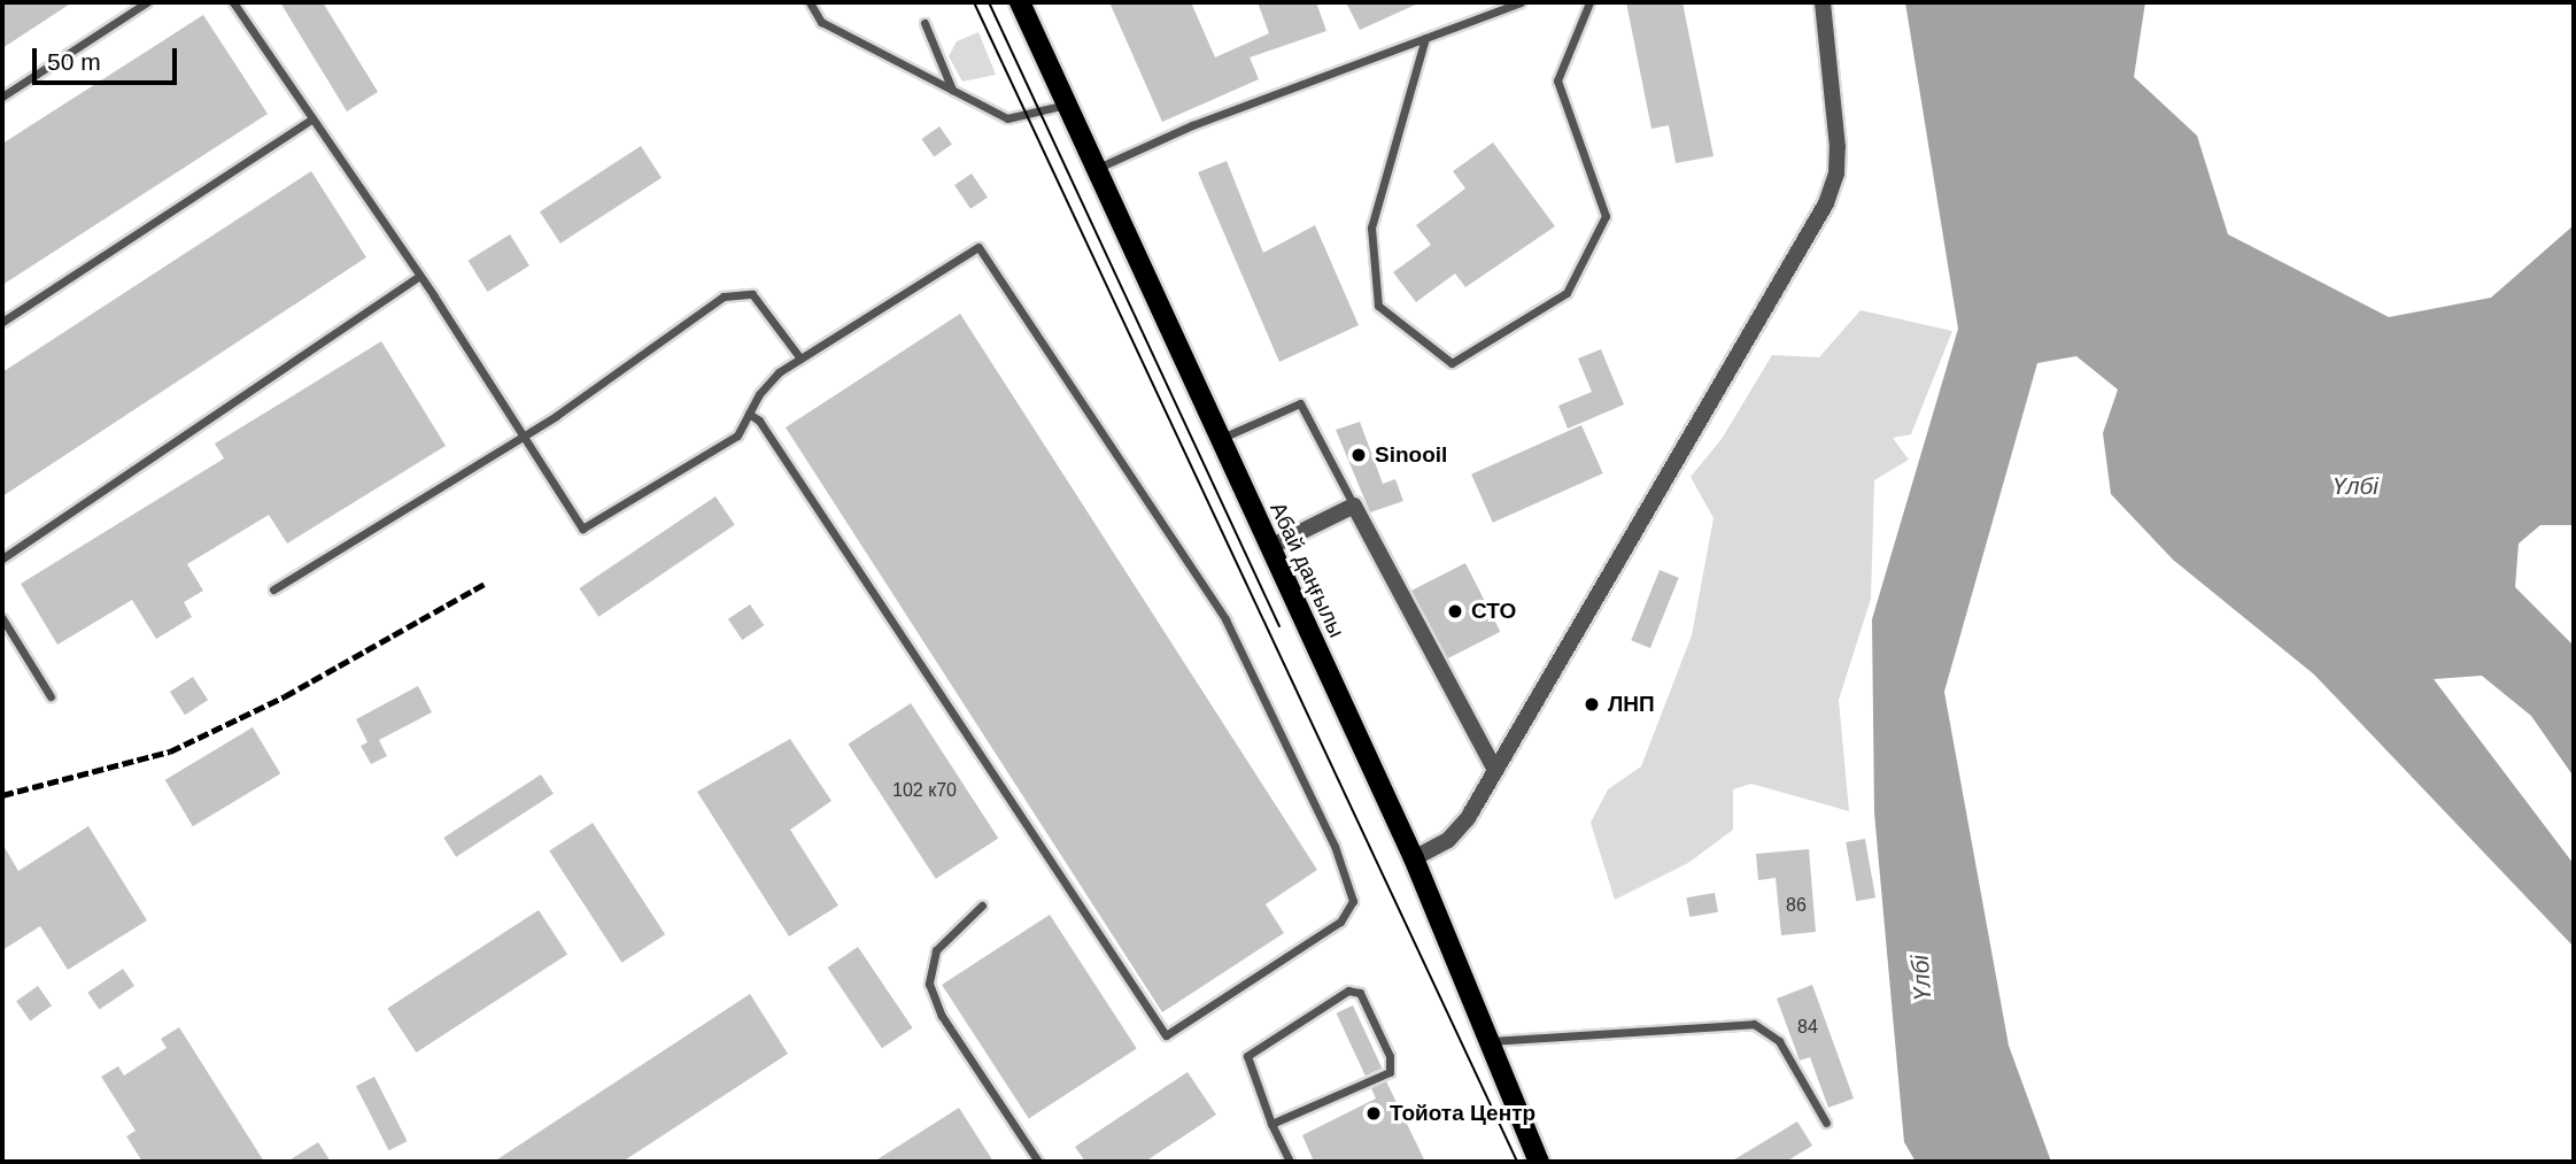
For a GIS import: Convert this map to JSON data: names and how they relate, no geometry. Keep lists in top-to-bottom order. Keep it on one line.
{"streets":{"main road":["Абай даңғылы"]},"water":["Үлбі"],"places":["Sinooil","СТО","ЛНП","Тойота Центр"],"house_numbers":["102 к70","86","84"],"scale_bar":"50 m"}
